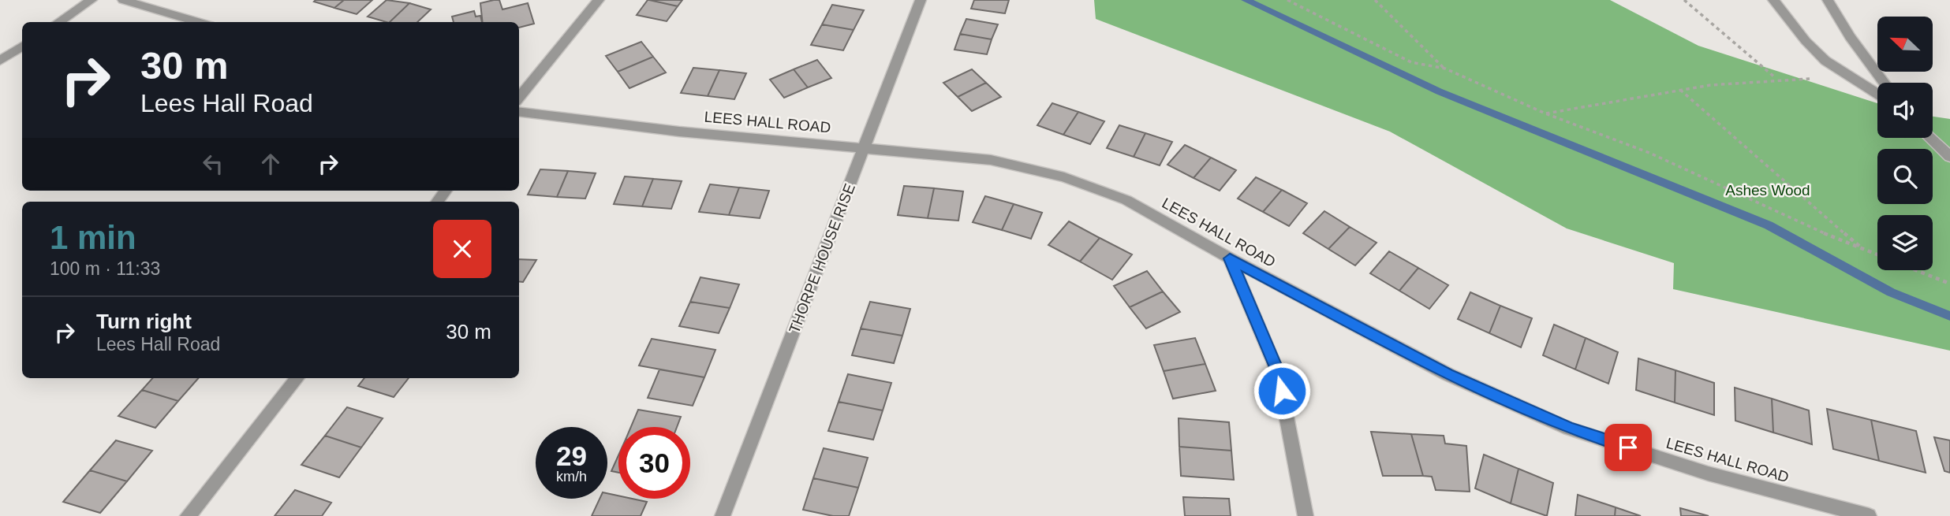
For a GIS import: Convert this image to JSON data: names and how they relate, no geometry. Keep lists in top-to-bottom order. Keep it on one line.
{"streets":{"street":["LEES HALL ROAD","THORPE HOUSE RISE"]},"crossings":[["LEES HALL ROAD","THORPE HOUSE RISE"]],"parks":["Ashes Wood"],"north":"top left","page":{"turn":["30 m","Lees Hall Road"],"heading":["1 min","100 m · 11:33"],"list":[{"name":"Turn right","note":"Lees Hall Road","value":"30 m"}],"speed":"29 km/h","limit":"30"}}
